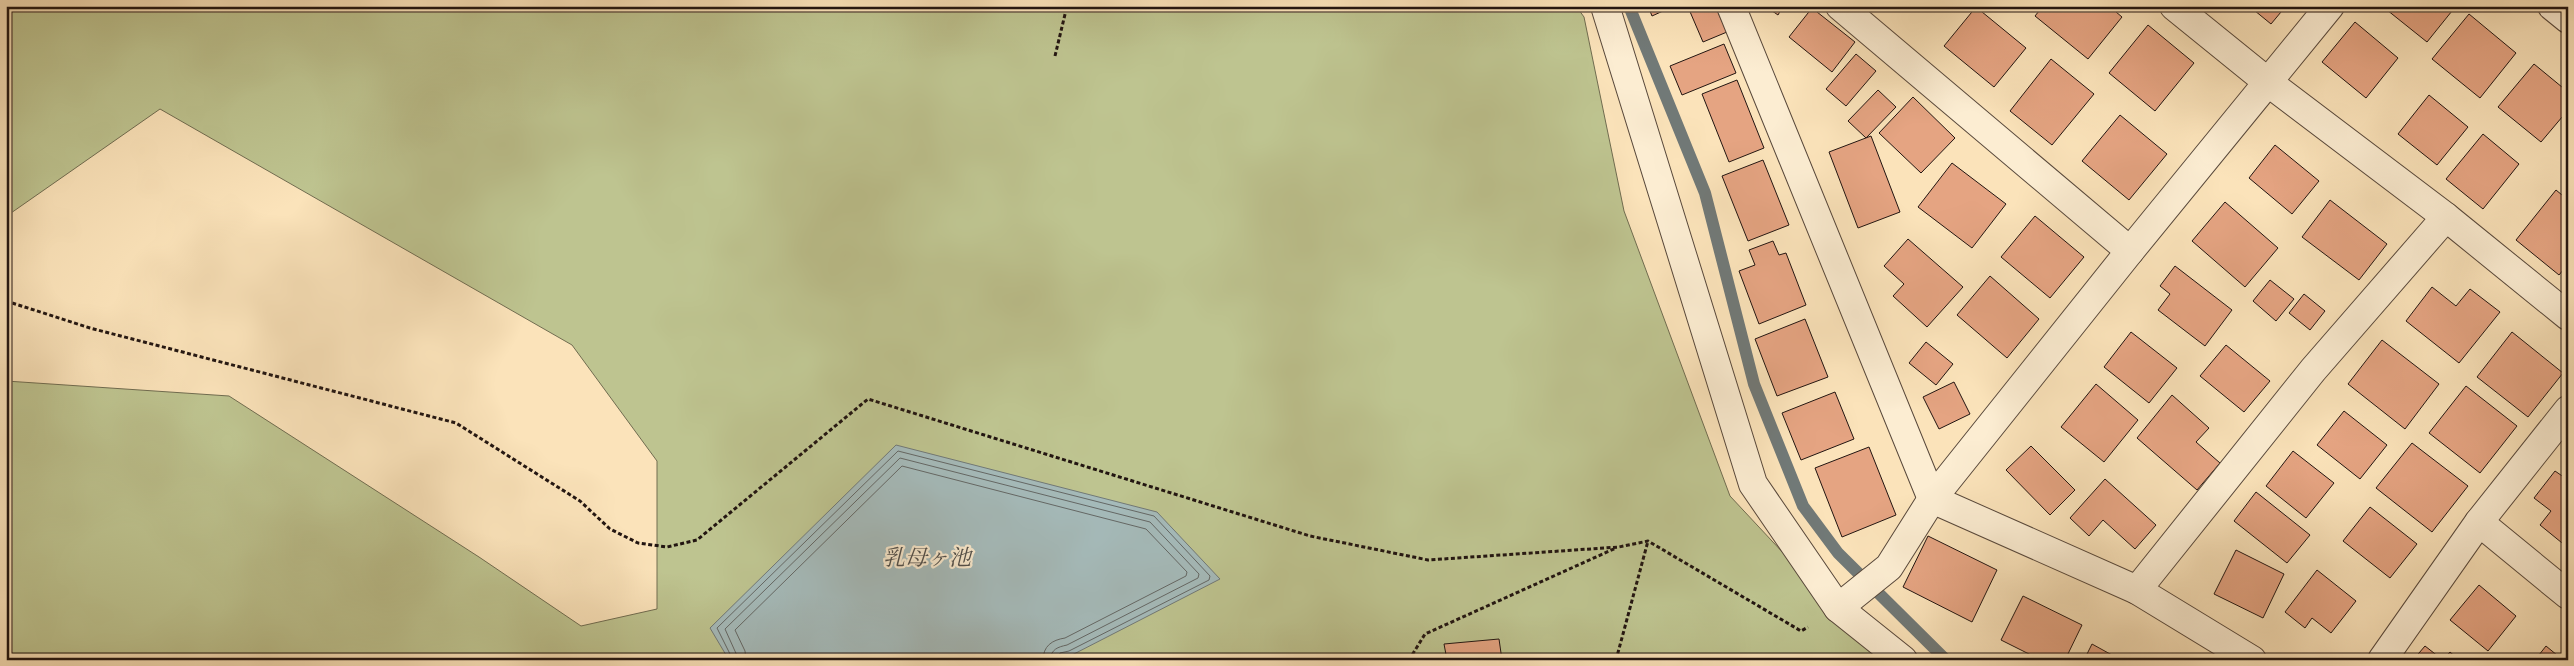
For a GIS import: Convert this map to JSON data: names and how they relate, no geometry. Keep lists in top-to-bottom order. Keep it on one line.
{"water":["乳母ヶ池"]}
